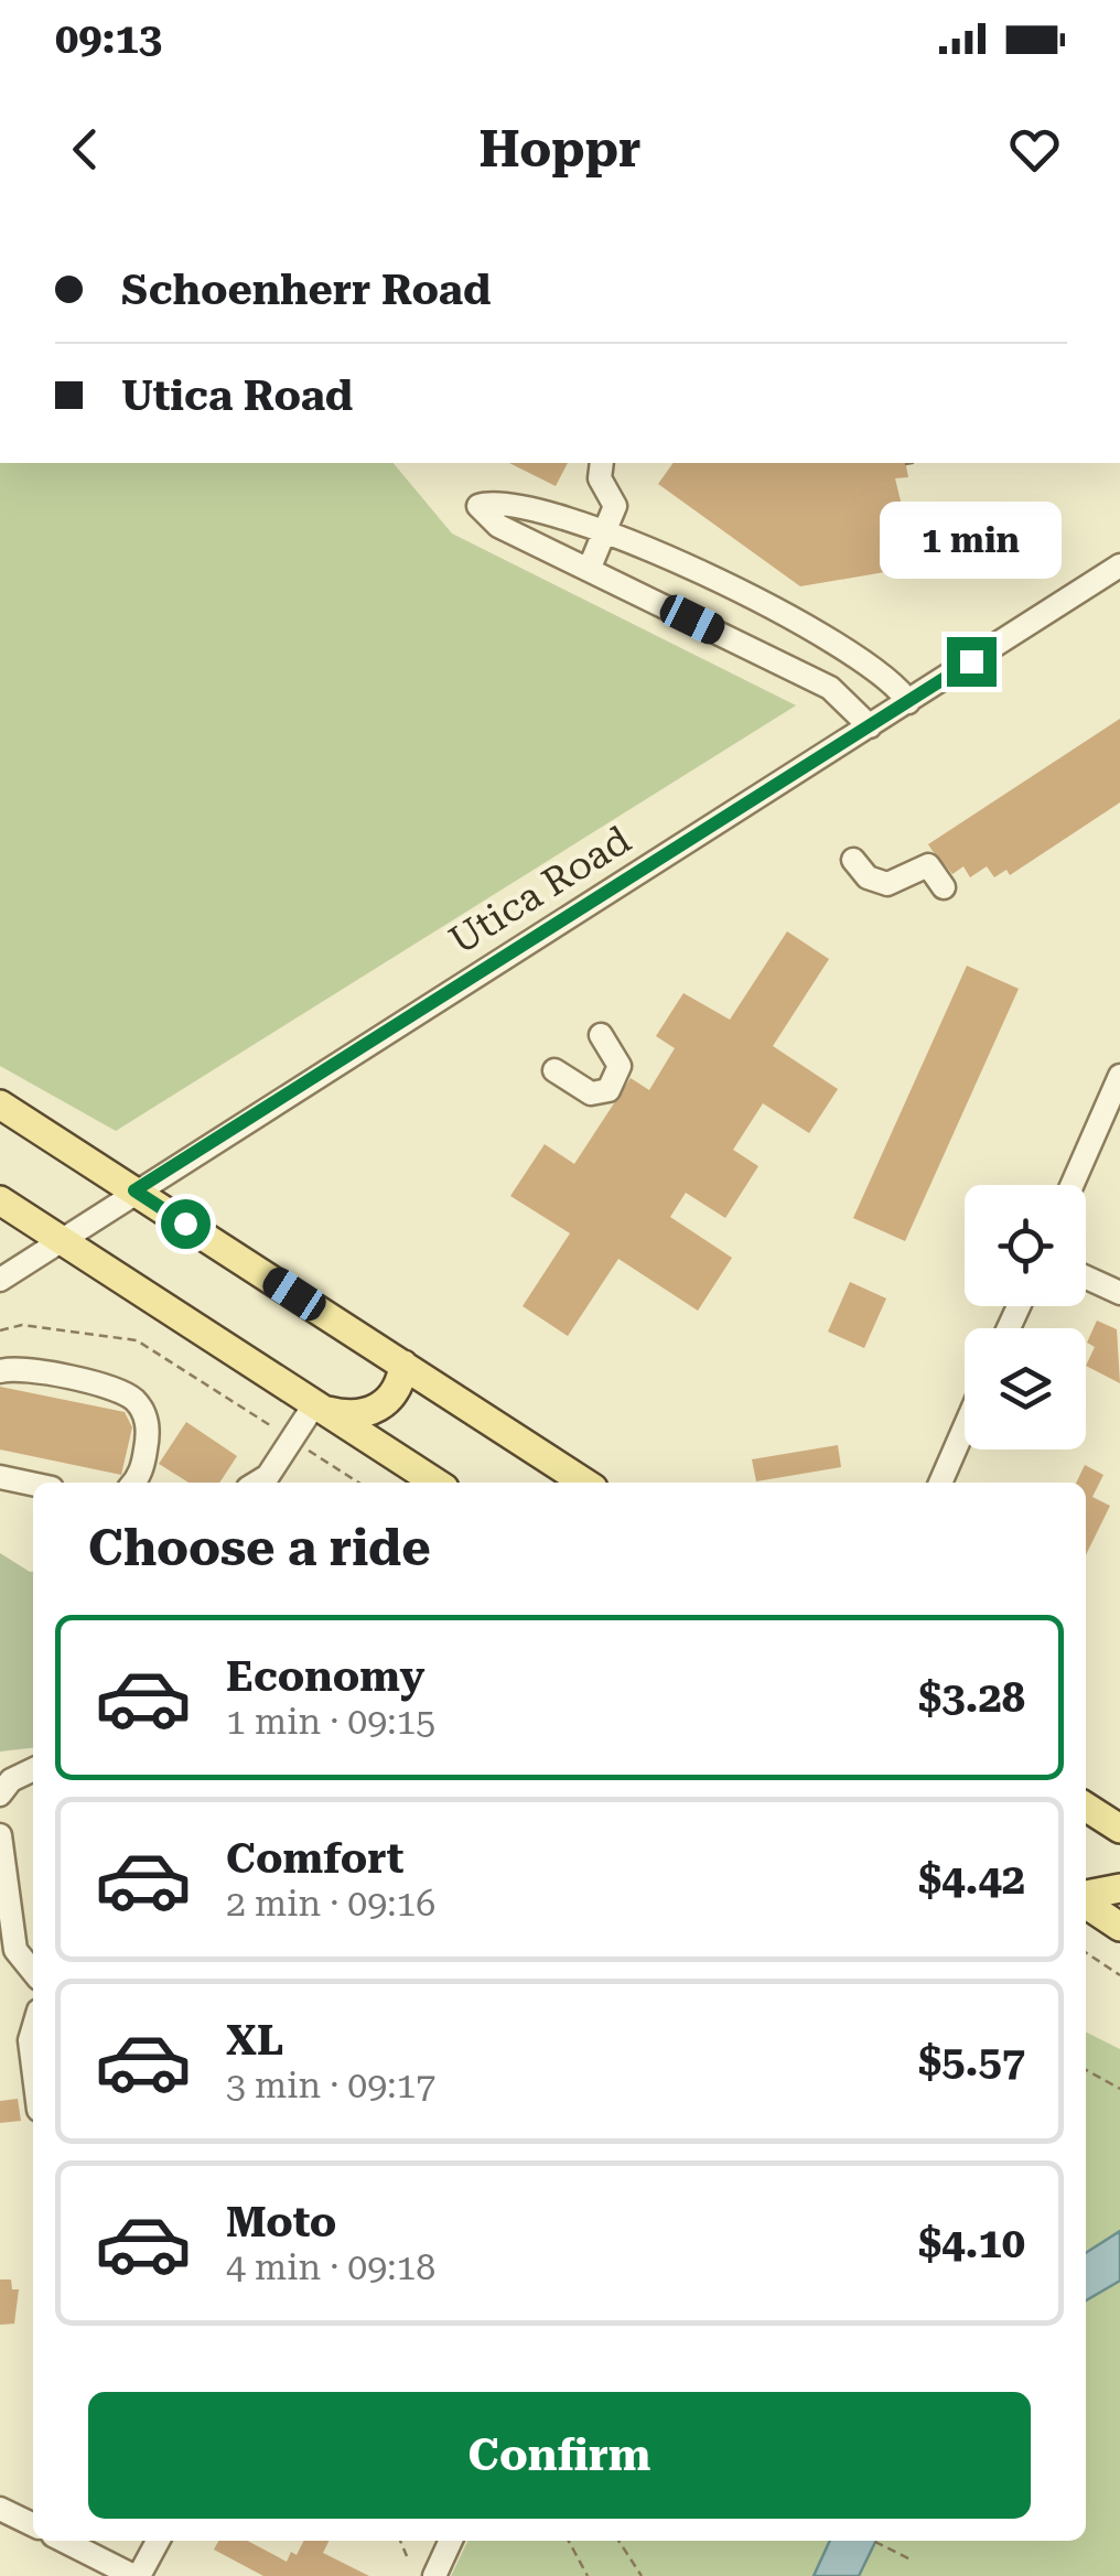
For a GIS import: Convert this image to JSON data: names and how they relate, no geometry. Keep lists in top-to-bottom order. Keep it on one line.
{"streets":{"street":["Utica Road"]},"page":{"status":"09:13","header":"Hoppr","banner":["Schoenherr Road","Utica Road"],"bubble":"1 min","heading":"Choose a ride","list":[{"name":"Economy","note":"1 min · 09:15","value":"$3.28"},{"name":"Comfort","note":"2 min · 09:16","value":"$4.42"},{"name":"XL","note":"3 min · 09:17","value":"$5.57"},{"name":"Moto","note":"4 min · 09:18","value":"$4.10"}],"buttons":"Confirm"}}
